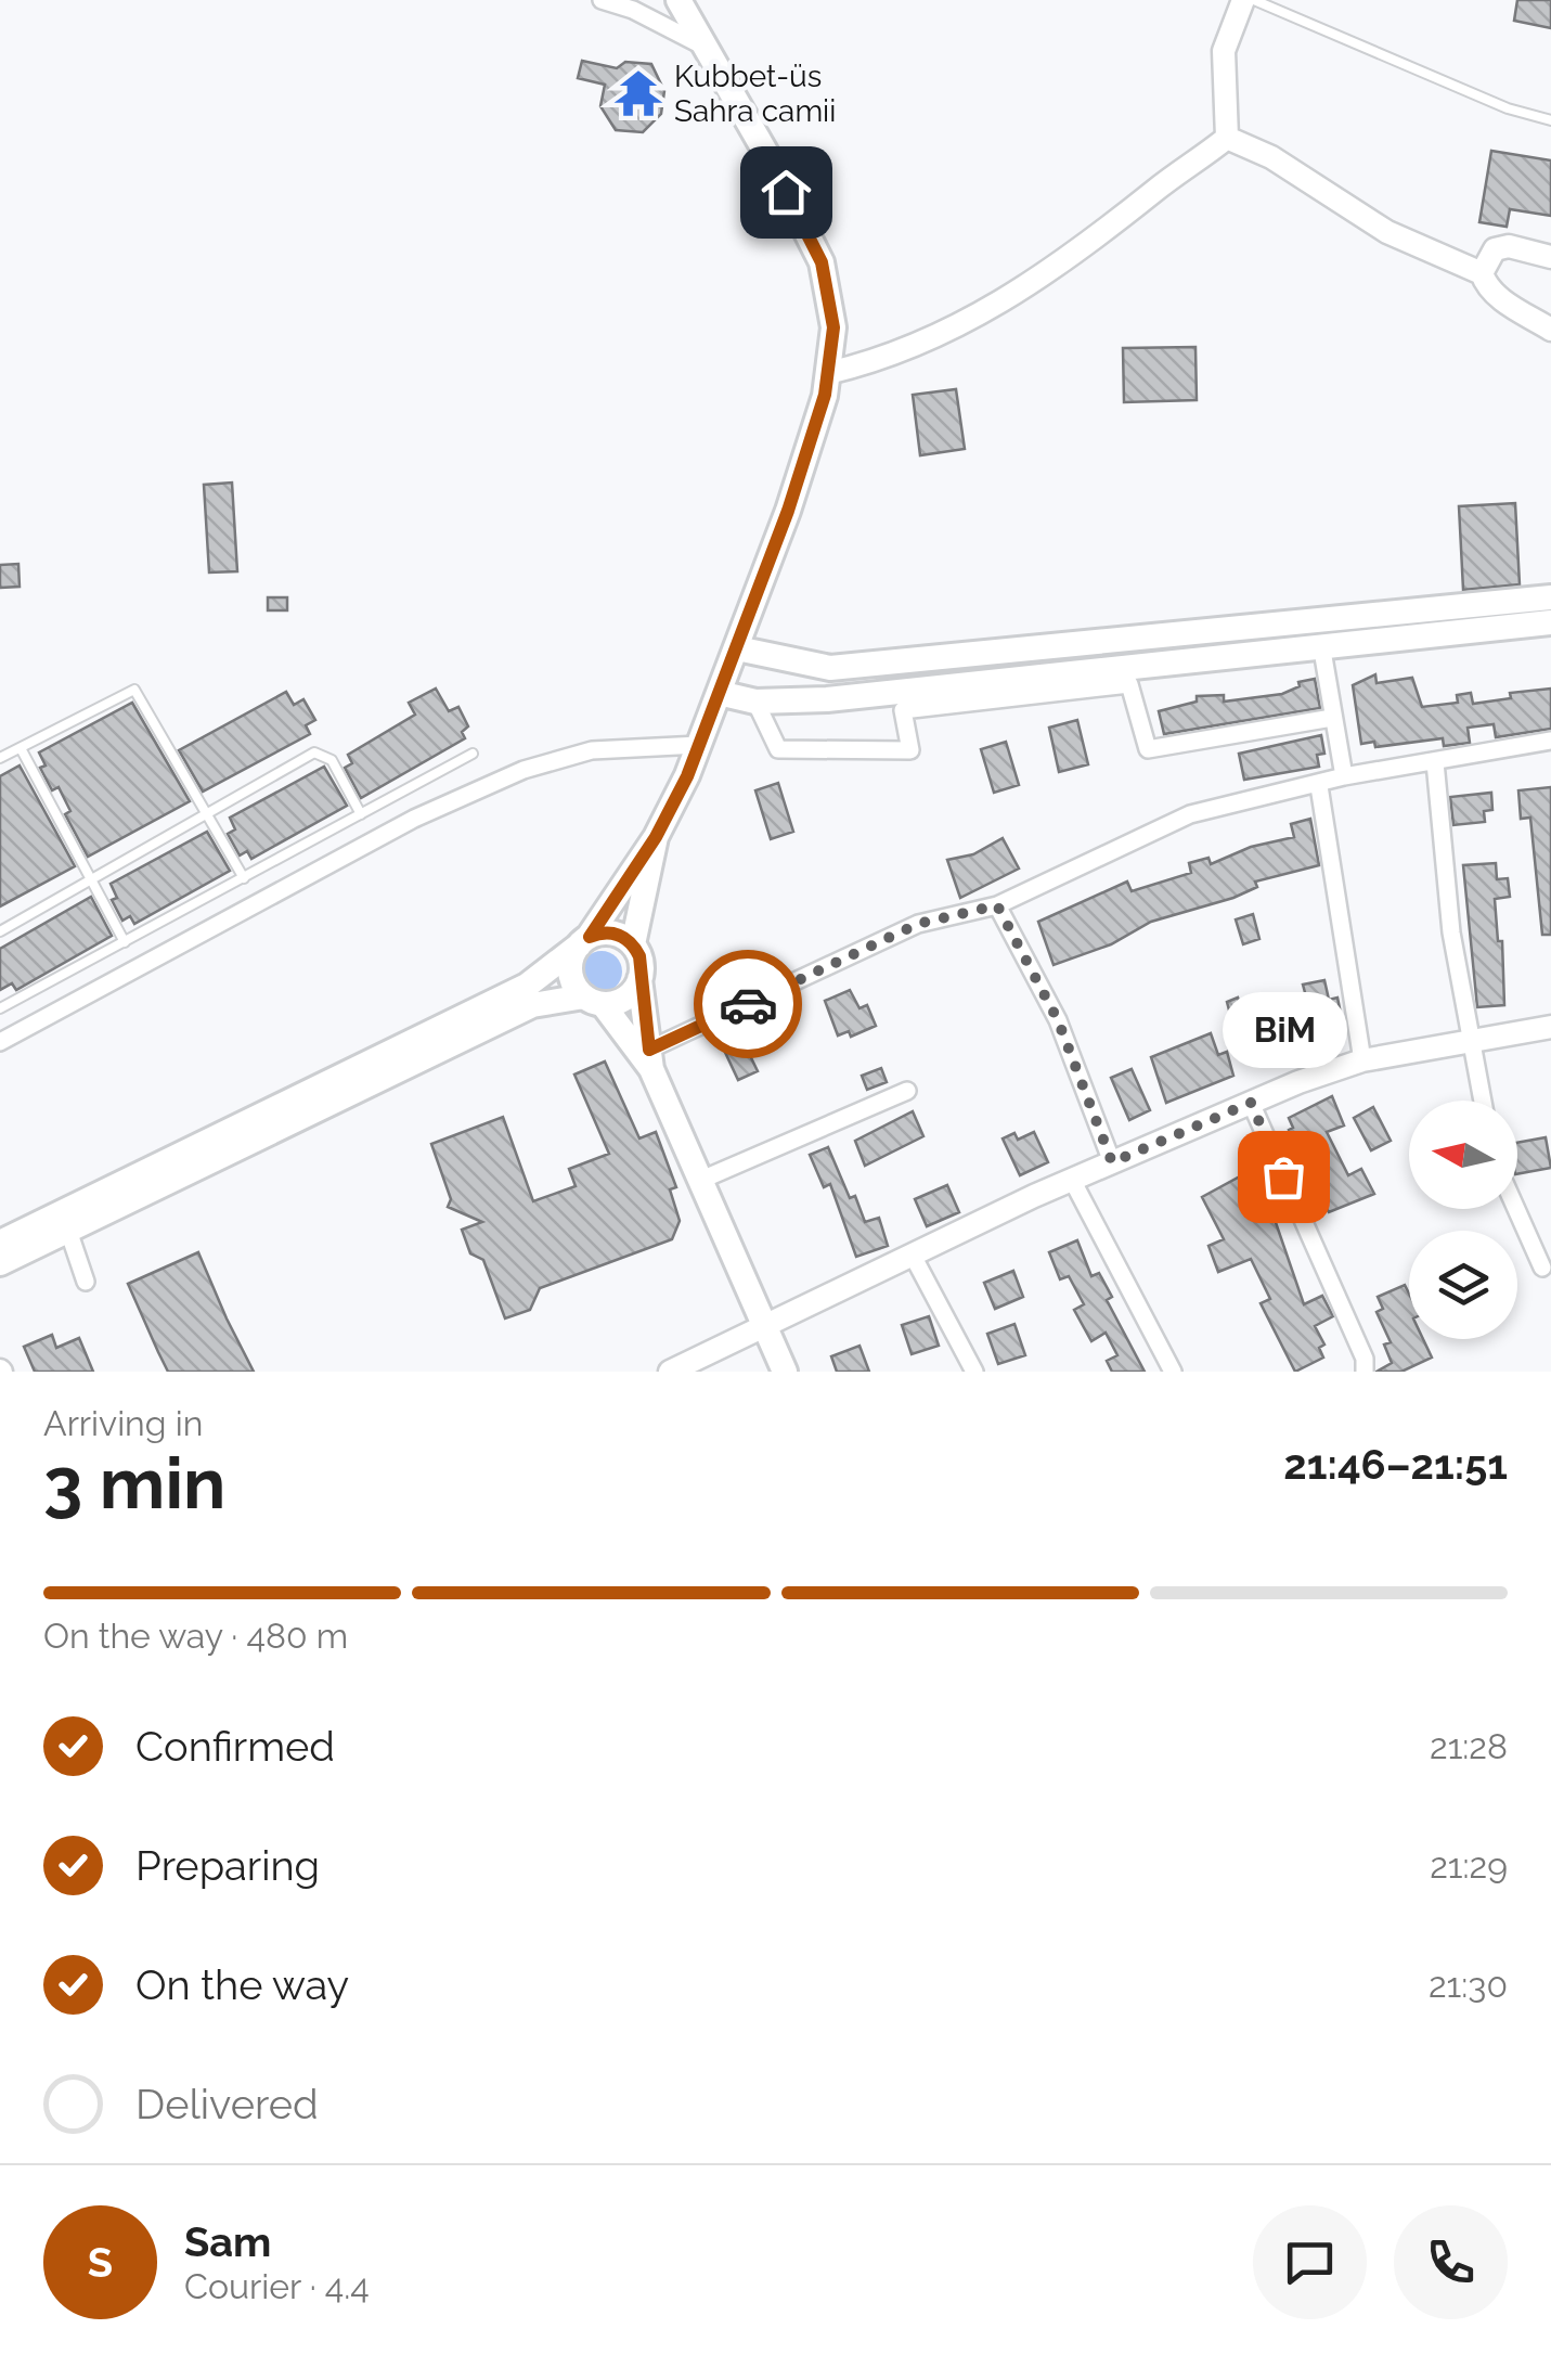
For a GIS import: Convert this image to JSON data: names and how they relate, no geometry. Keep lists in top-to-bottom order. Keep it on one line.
{"places":{"temple":["Kubbet-üs Sahra camii"],"other":["BiM"]},"north":"left","page":{"bubble":"BiM","heading":["3 min","Arriving in","21:46–21:51"],"panel":["Sam","Courier · 4.4"],"bar":"On the way · 480 m","list":[["Confirmed","21:28"],["Preparing","21:29"],["On the way","21:30"],"Delivered"],"round":"S"}}
